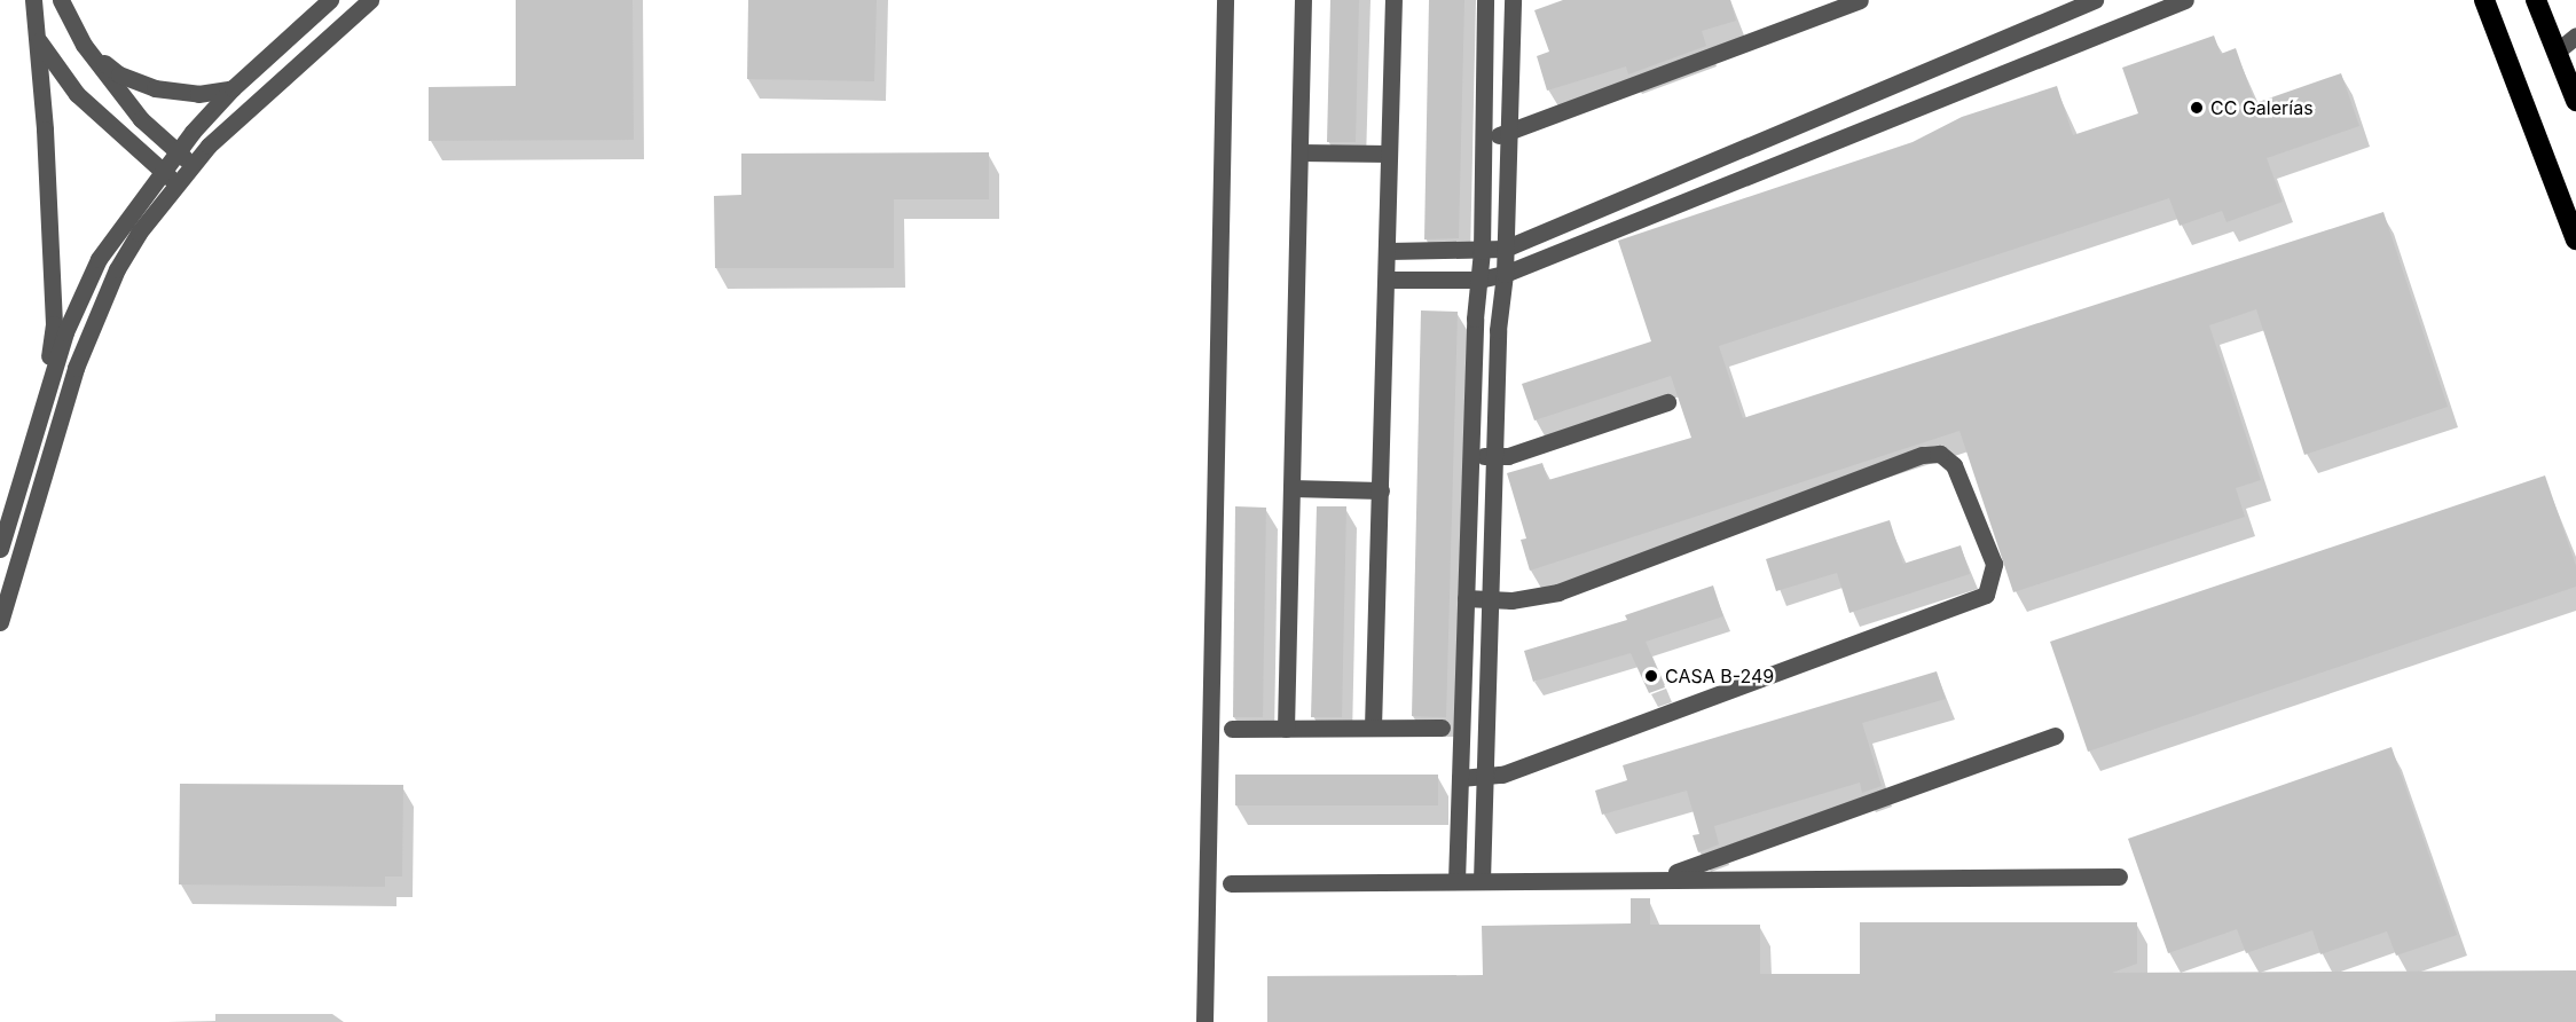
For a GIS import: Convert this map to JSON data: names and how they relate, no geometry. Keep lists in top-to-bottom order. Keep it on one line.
{"places":["CC Galerías","CASA B-249"]}
